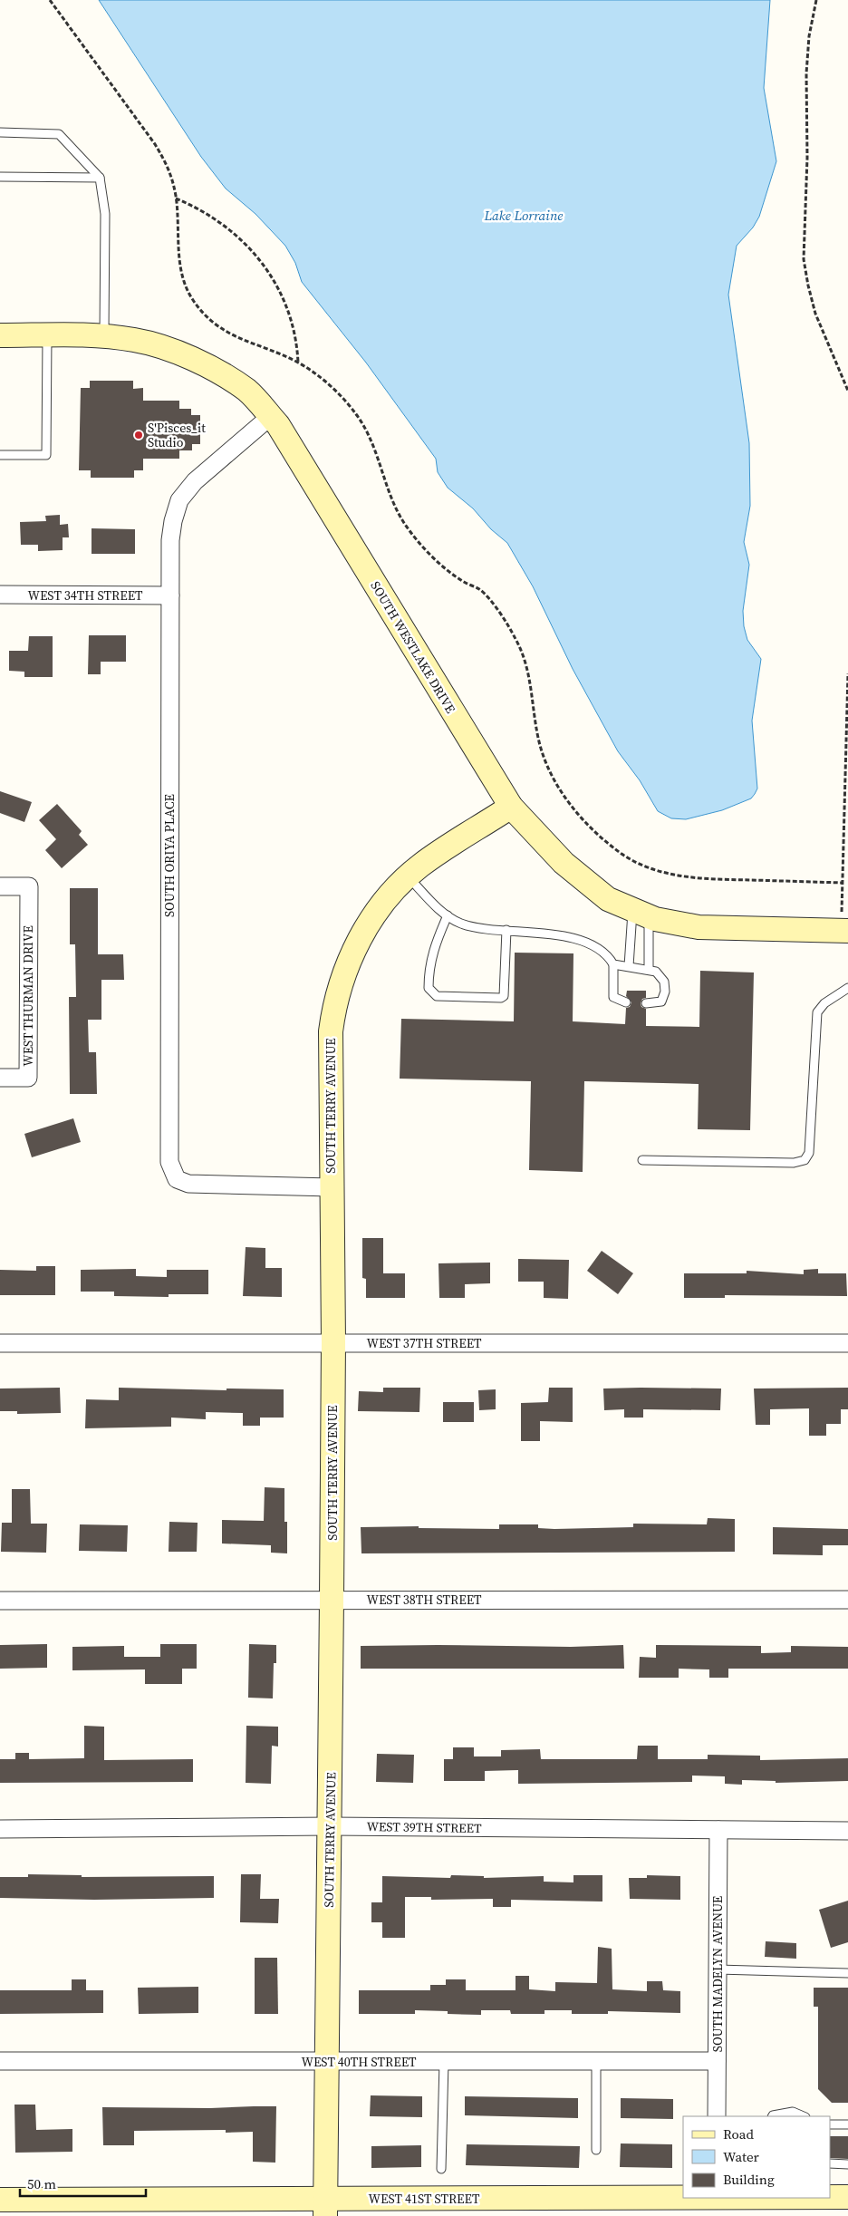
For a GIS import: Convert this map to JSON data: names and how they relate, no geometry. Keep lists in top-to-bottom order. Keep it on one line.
{"streets":{"street":["WEST 34TH STREET","SOUTH WESTLAKE DRIVE","SOUTH ORIYA PLACE","WEST THURMAN DRIVE","SOUTH TERRY AVENUE","WEST 37TH STREET","WEST 38TH STREET","WEST 39TH STREET","SOUTH MADELYN AVENUE","WEST 40TH STREET","WEST 41ST STREET"]},"crossings":[["WEST 34TH STREET","SOUTH ORIYA PLACE"],["SOUTH WESTLAKE DRIVE","SOUTH ORIYA PLACE"],["SOUTH WESTLAKE DRIVE","SOUTH TERRY AVENUE"],["SOUTH ORIYA PLACE","SOUTH TERRY AVENUE"],["SOUTH TERRY AVENUE","WEST 37TH STREET"],["SOUTH TERRY AVENUE","WEST 38TH STREET"],["SOUTH TERRY AVENUE","WEST 39TH STREET"],["SOUTH TERRY AVENUE","WEST 40TH STREET"],["SOUTH TERRY AVENUE","WEST 41ST STREET"],["WEST 39TH STREET","SOUTH MADELYN AVENUE"],["SOUTH MADELYN AVENUE","WEST 40TH STREET"]],"water":["Lake Lorraine"],"places":["S'Pisces_it Studio"],"legend":["Road","Water","Building"],"scale_bar":"50 m"}
